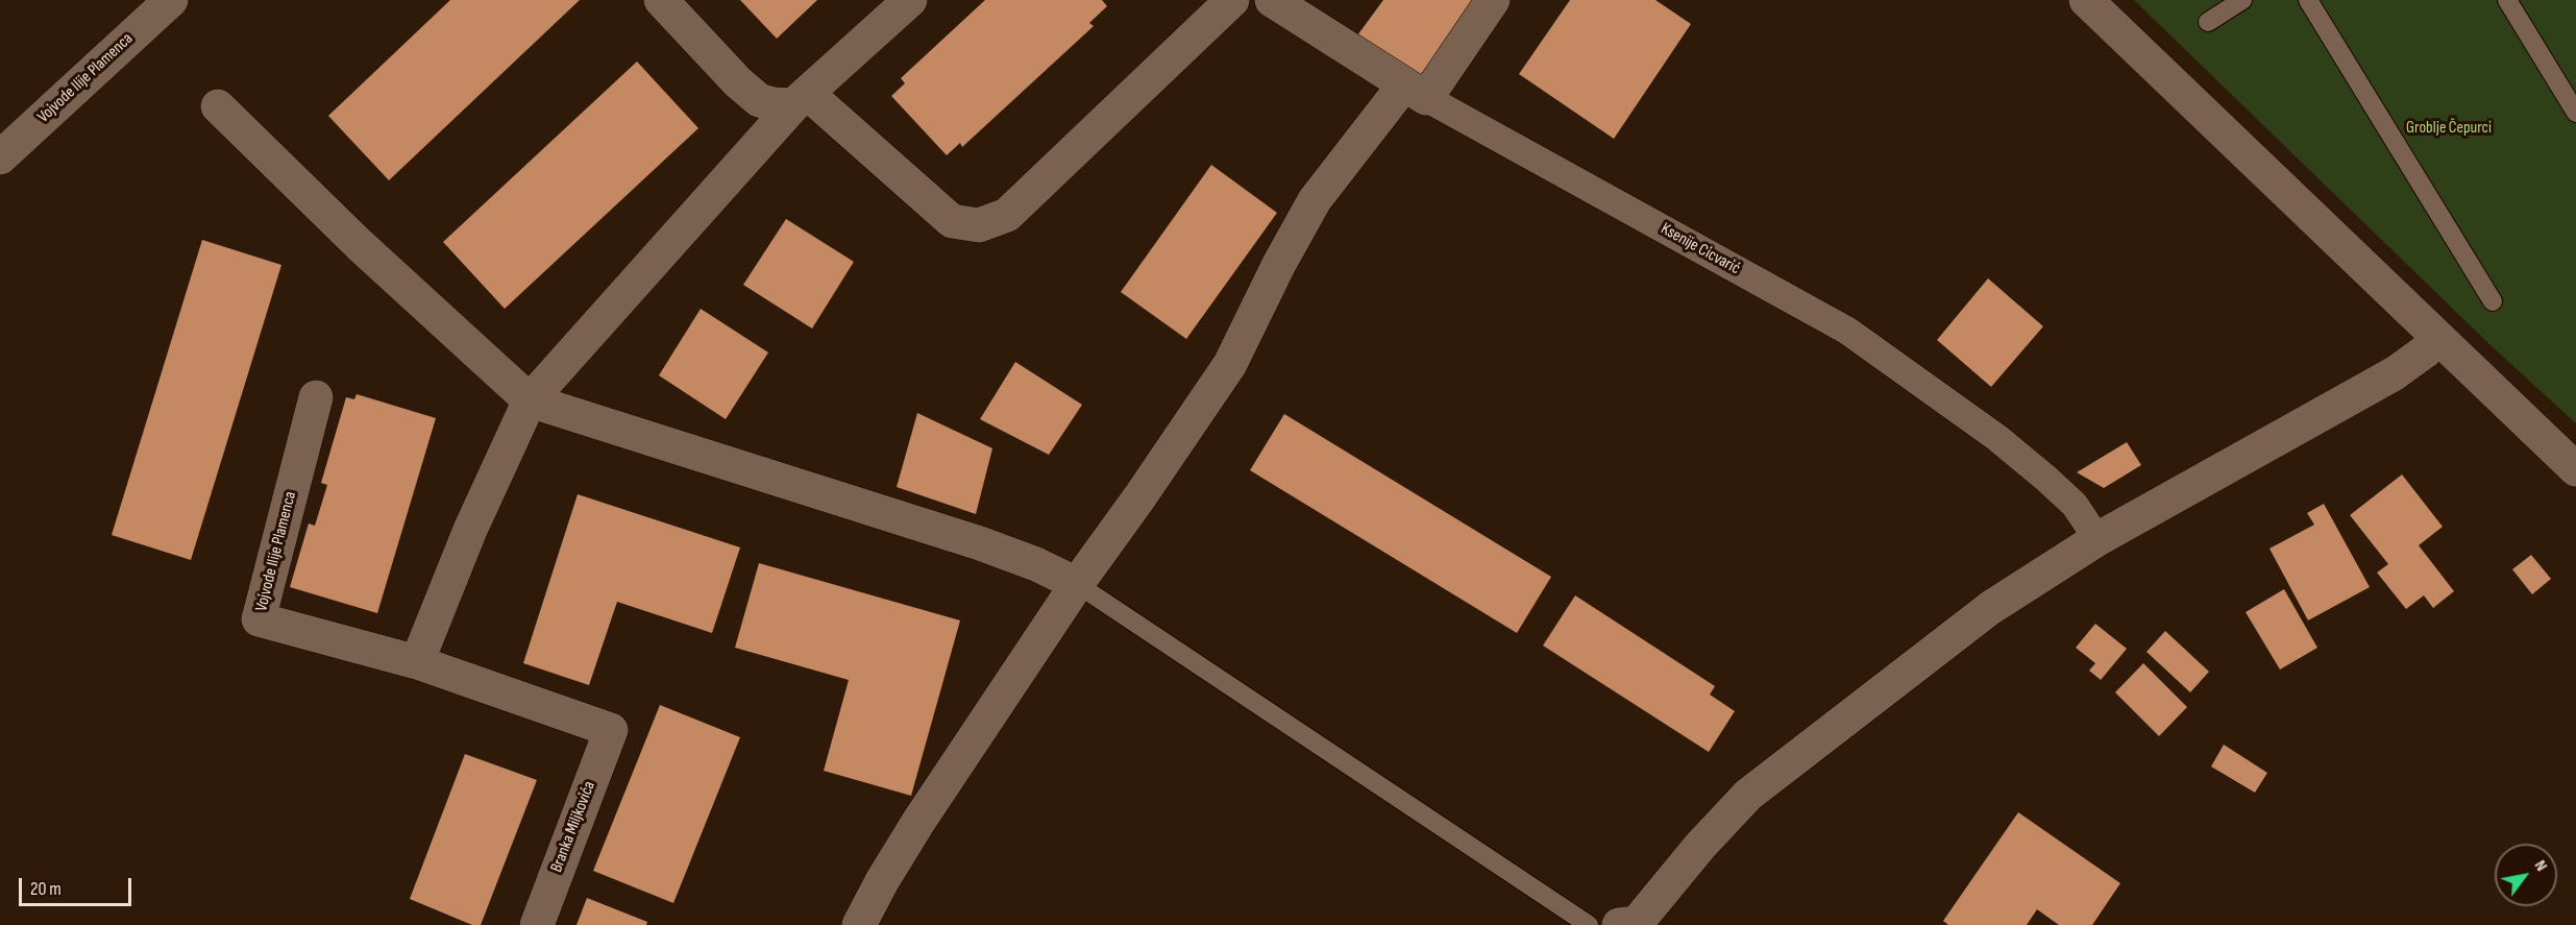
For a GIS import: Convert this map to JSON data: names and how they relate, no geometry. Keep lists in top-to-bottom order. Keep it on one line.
{"streets":{"street":["Vojvode Ilije Plamenca","Ksenije Cicvarić","Branka Miljkovića"]},"crossings":[["Vojvode Ilije Plamenca","Branka Miljkovića"]],"parks":["Groblje Čepurci"],"scale_bar":"20 m","north":"top right"}
